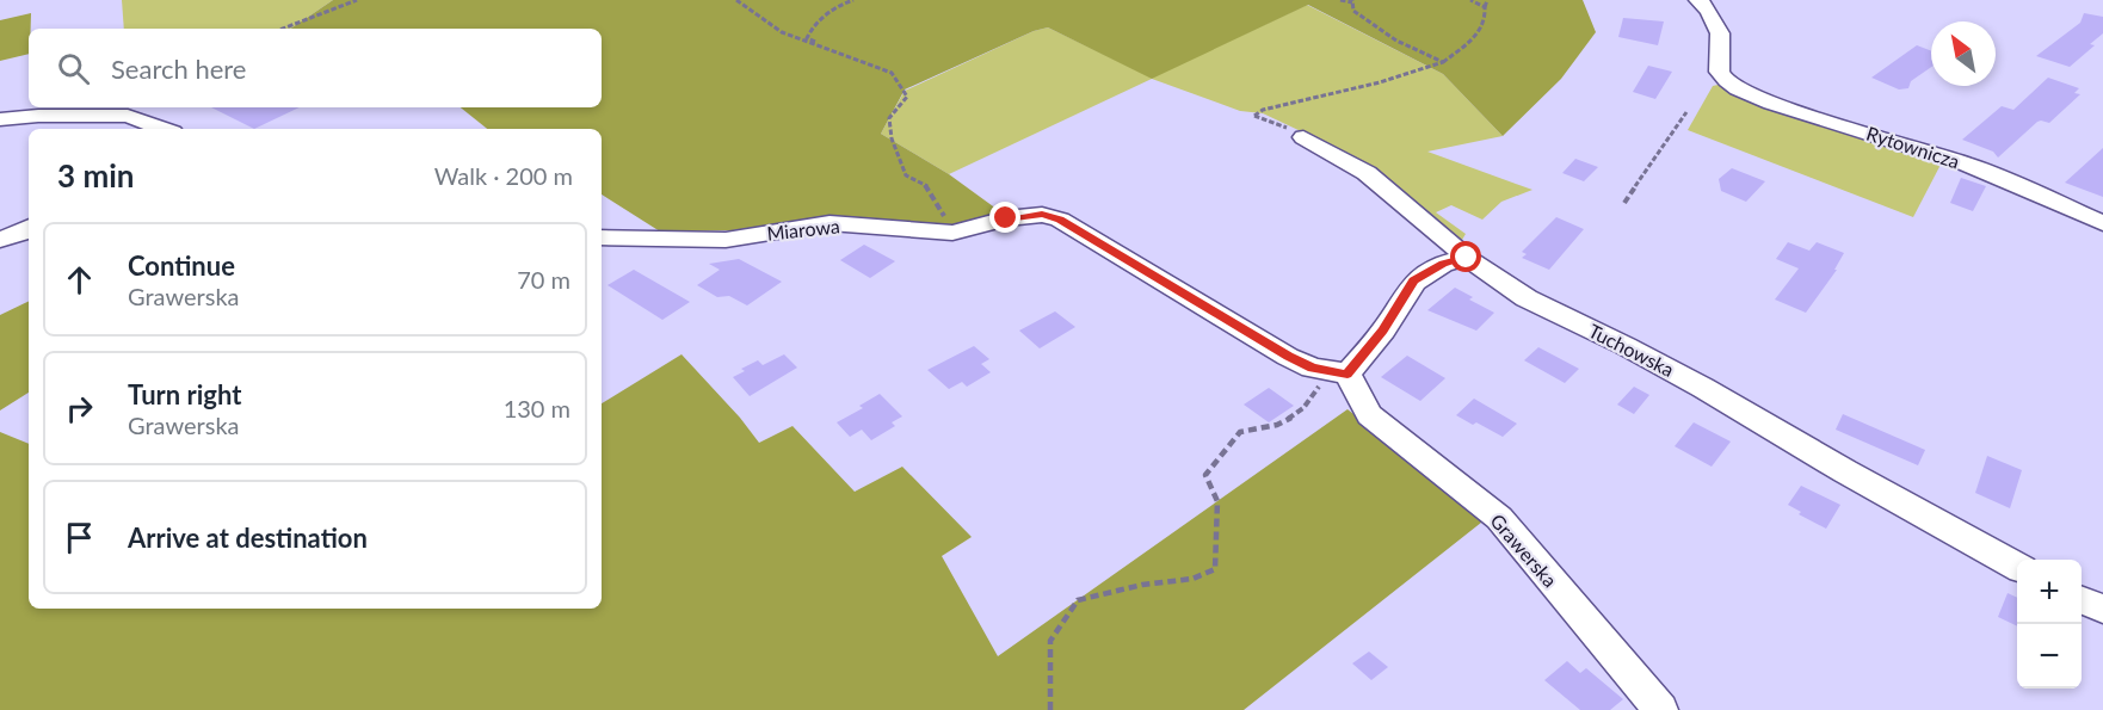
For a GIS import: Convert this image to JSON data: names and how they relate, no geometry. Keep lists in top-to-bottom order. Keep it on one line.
{"streets":{"street":["Rytownicza","Miarowa","Tuchowska","Grawerska"]},"crossings":[["Miarowa","Grawerska"]],"north":"top left","page":{"search":"Search here","heading":["3 min","Walk · 200 m"],"list":[["Continue","Grawerska","70 m"],["Turn right","Grawerska","130 m"],"Arrive at destination"],"map_buttons":["+","−"]}}
